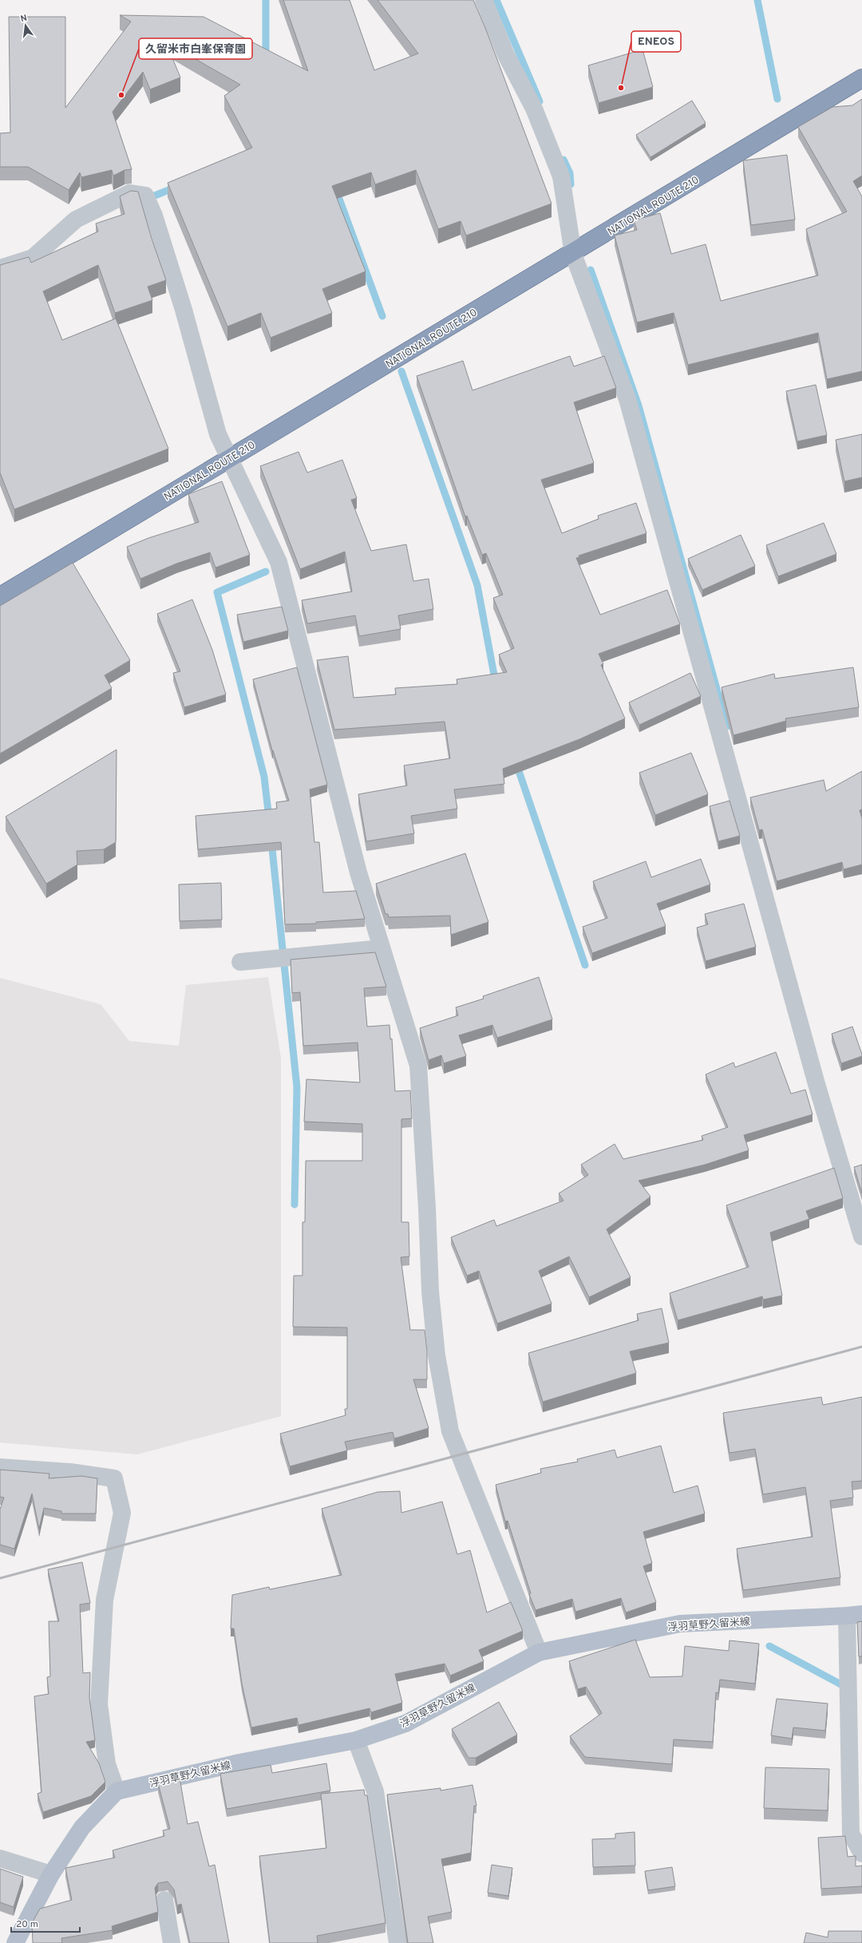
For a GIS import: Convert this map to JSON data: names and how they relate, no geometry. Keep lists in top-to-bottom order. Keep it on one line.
{"streets":{"highway":["NATIONAL ROUTE 210"],"main road":["浮羽草野久留米線"]},"places":["ENEOS","久留米市白峯保育園"],"scale_bar":"20 m","north":"top"}
